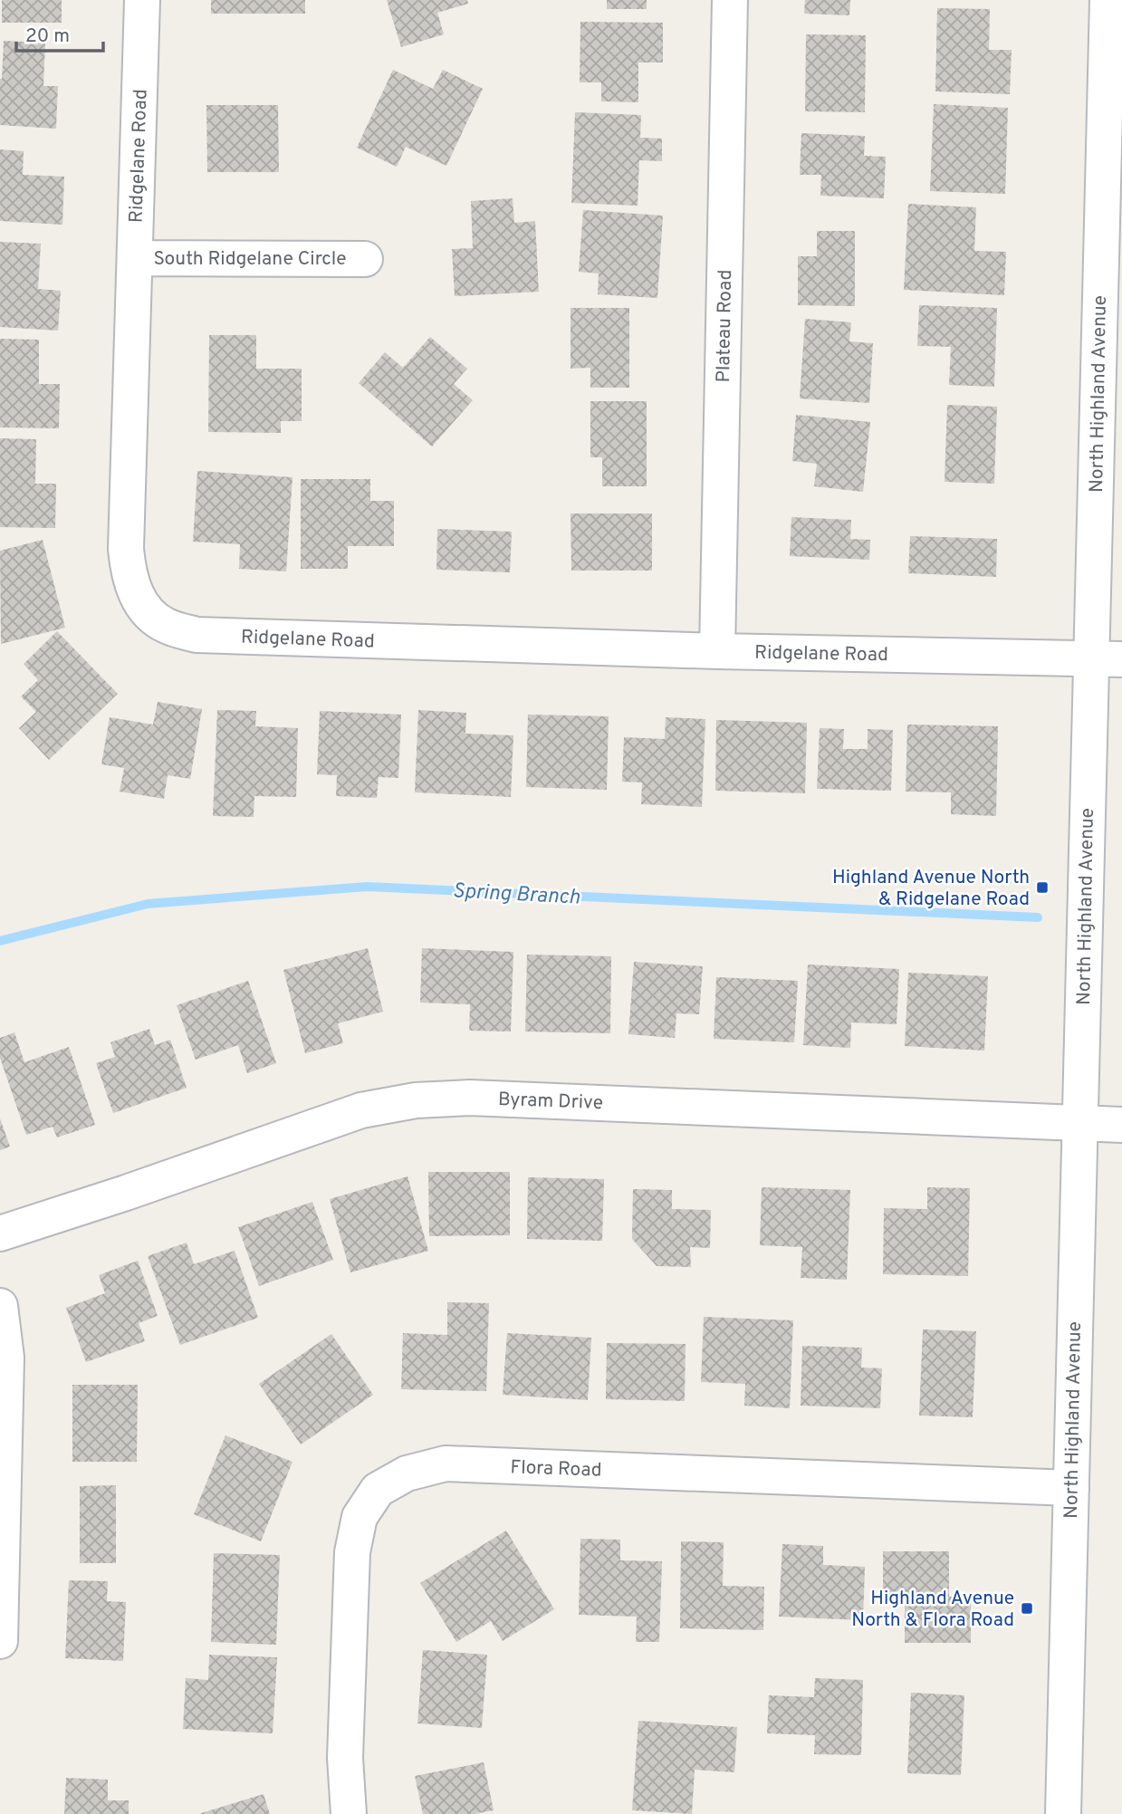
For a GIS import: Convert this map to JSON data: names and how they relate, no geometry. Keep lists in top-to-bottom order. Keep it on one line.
{"streets":{"street":["Ridgelane Road","South Ridgelane Circle","Plateau Road","North Highland Avenue","Byram Drive","Flora Road"]},"crossings":[["Ridgelane Road","South Ridgelane Circle"],["Ridgelane Road","Plateau Road"],["Ridgelane Road","North Highland Avenue"],["North Highland Avenue","Byram Drive"],["North Highland Avenue","Flora Road"]],"water":["Spring Branch"],"places":{"transit":["Highland Avenue North & Ridgelane Road","Highland Avenue North & Flora Road"]},"scale_bar":"20 m"}
